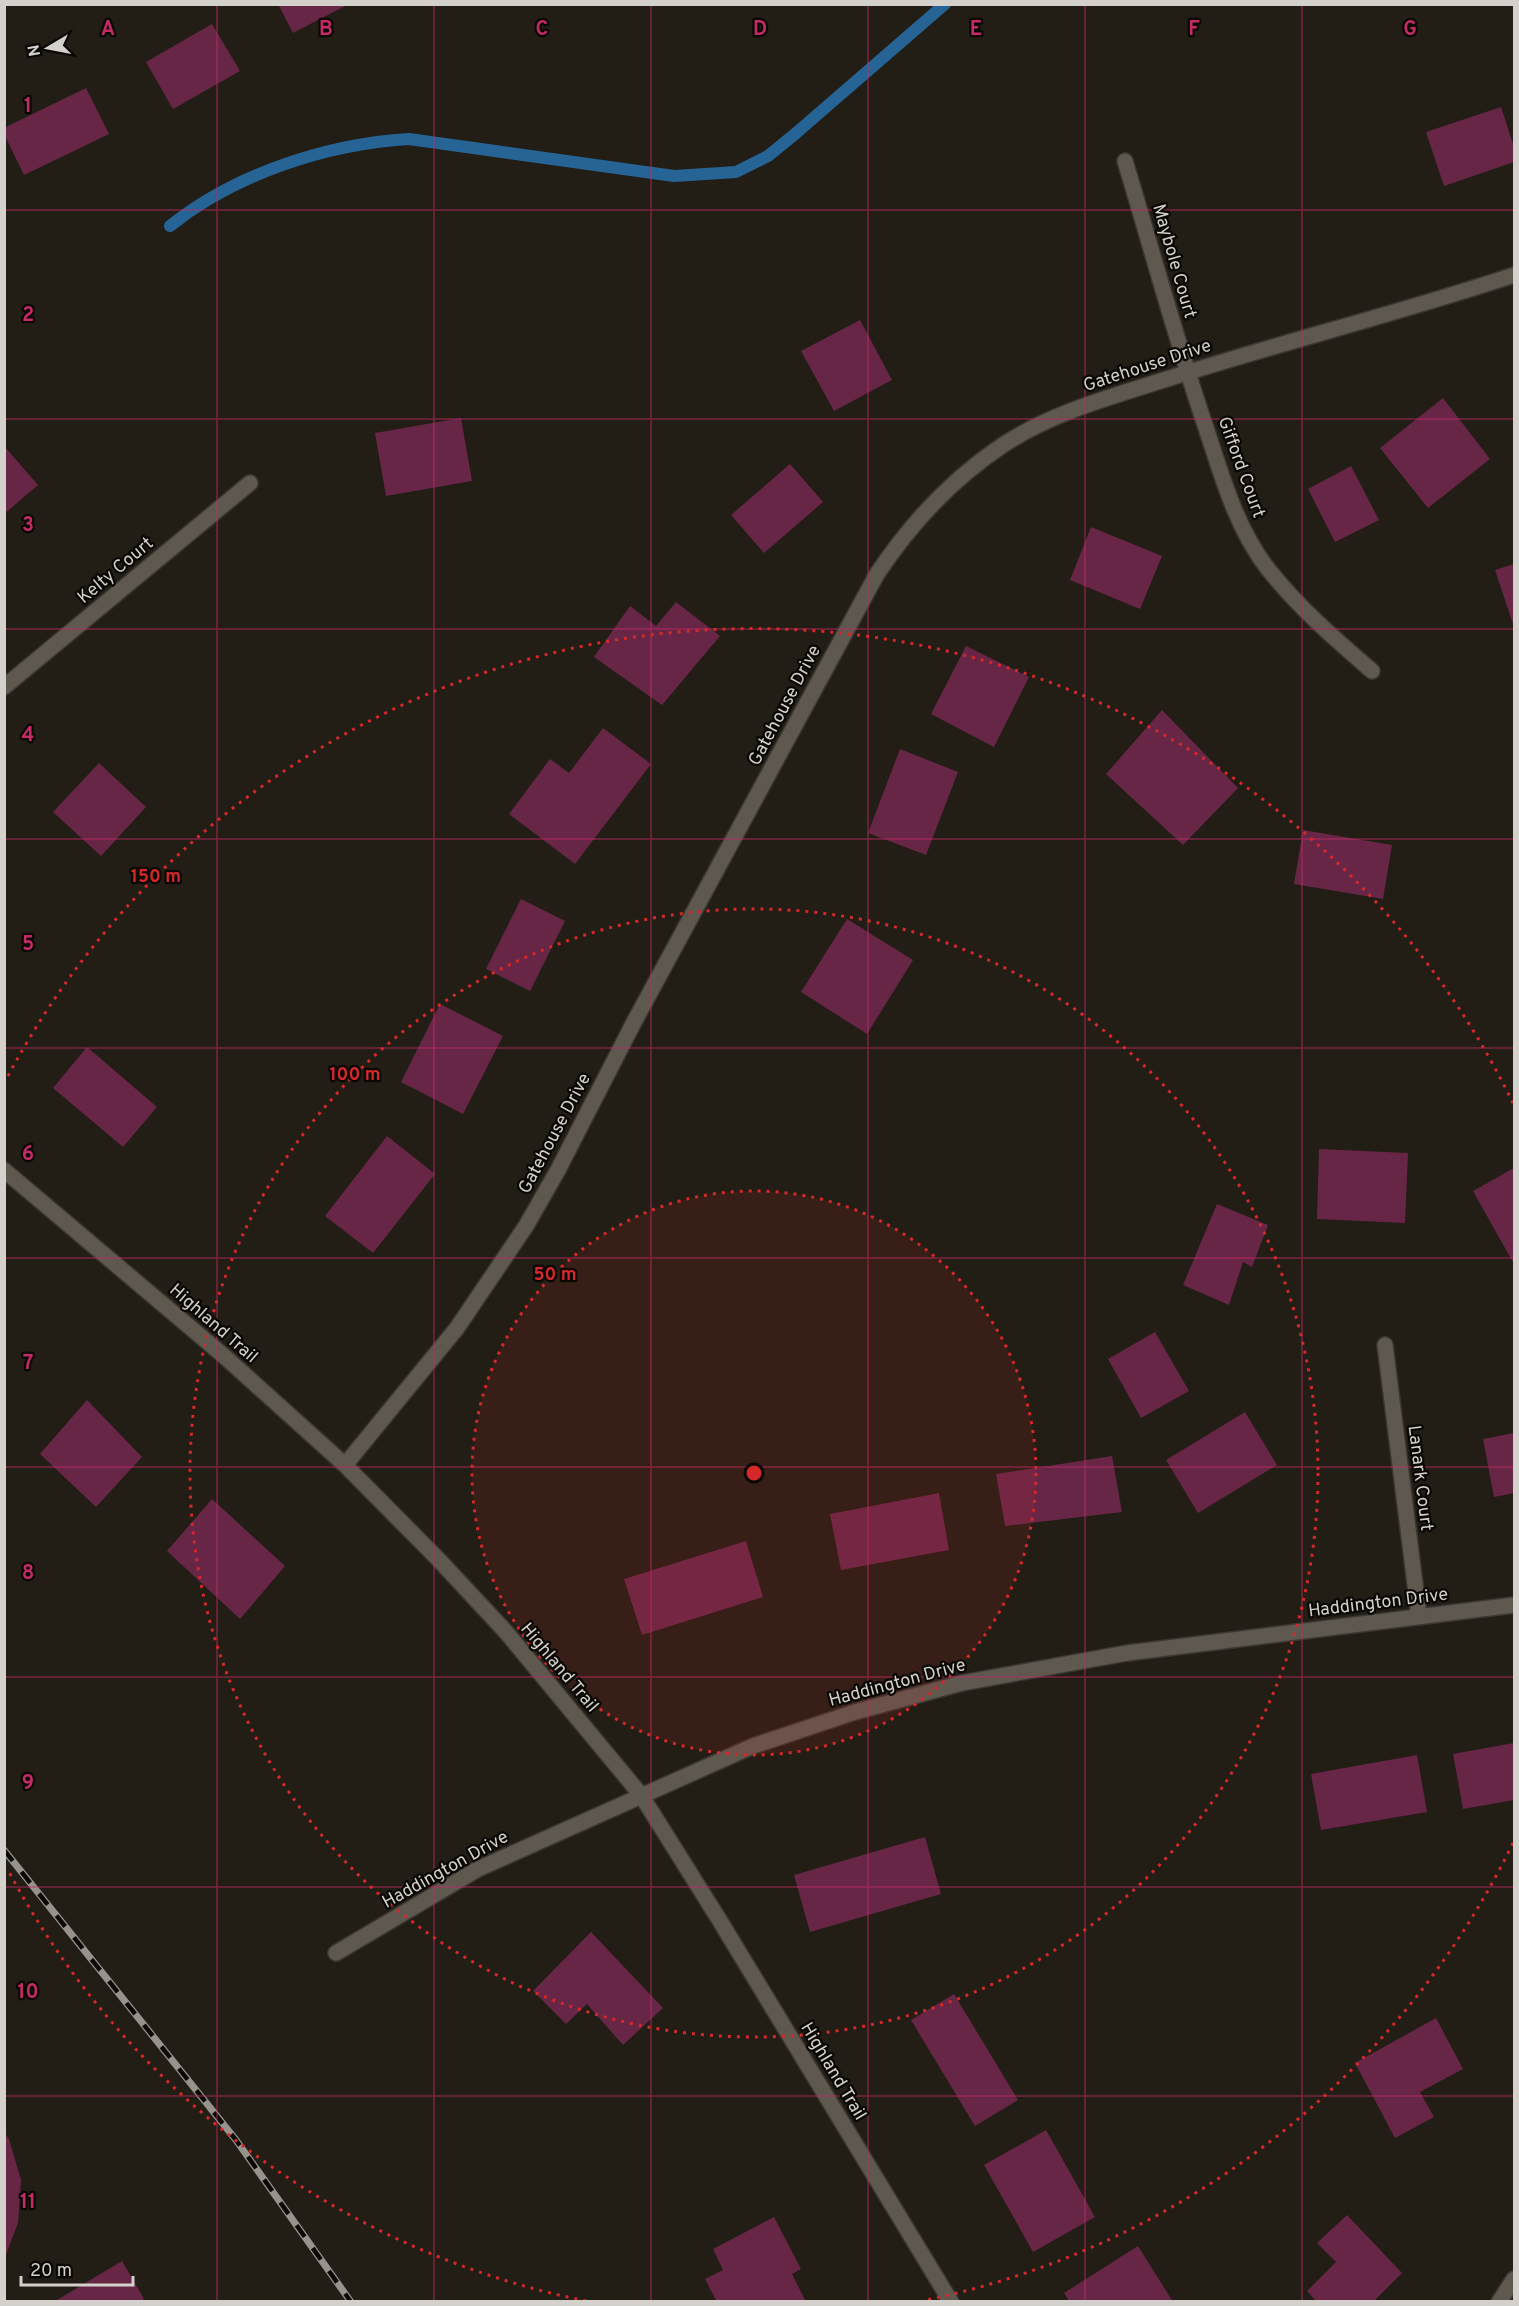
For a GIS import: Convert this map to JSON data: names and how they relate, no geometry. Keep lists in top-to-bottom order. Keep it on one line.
{"streets":{"street":["Maybole Court","Gatehouse Drive","Gifford Court","Kelty Court","Highland Trail","Lanark Court","Haddington Drive"]},"crossings":[["Maybole Court","Gatehouse Drive"],["Maybole Court","Gifford Court"],["Gatehouse Drive","Gifford Court"],["Gatehouse Drive","Highland Trail"],["Highland Trail","Haddington Drive"],["Lanark Court","Haddington Drive"]],"scale_bar":"20 m","north":"left","grid":{"columns":["A","B","C","D","E","F","G"],"rows":["1","2","3","4","5","6","7","8","9","10","11"]},"rings":["150 m","100 m","50 m"]}
